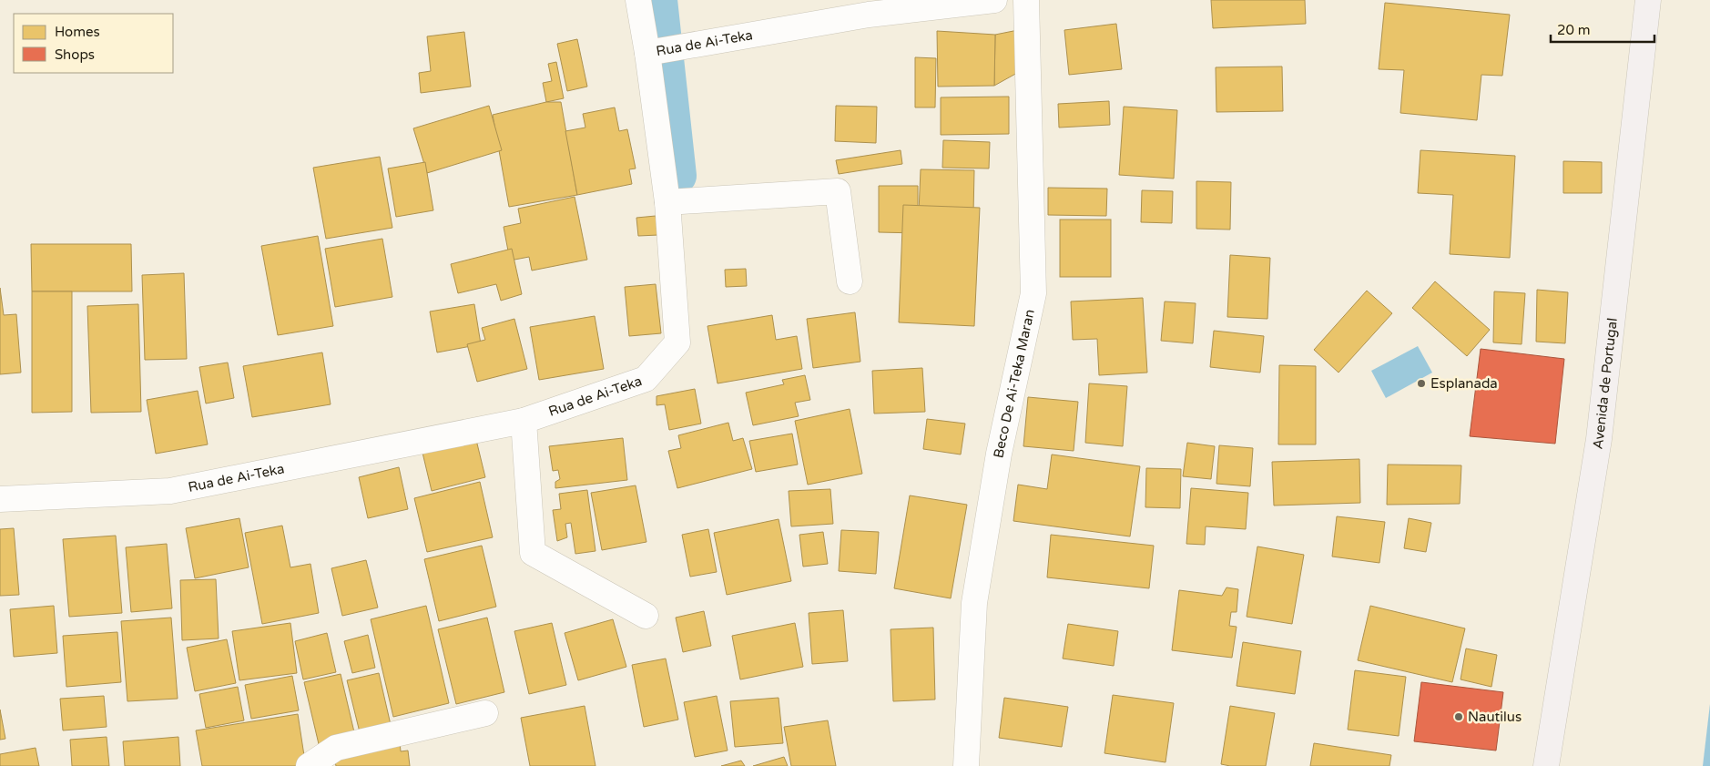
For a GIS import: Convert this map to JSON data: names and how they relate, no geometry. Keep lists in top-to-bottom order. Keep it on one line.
{"streets":{"main road":["Avenida de Portugal"],"street":["Rua de Ai-Teka","Beco De Ai-Teka Maran"]},"places":["Esplanada","Nautilus"],"legend":["Homes","Shops"],"scale_bar":"20 m"}
